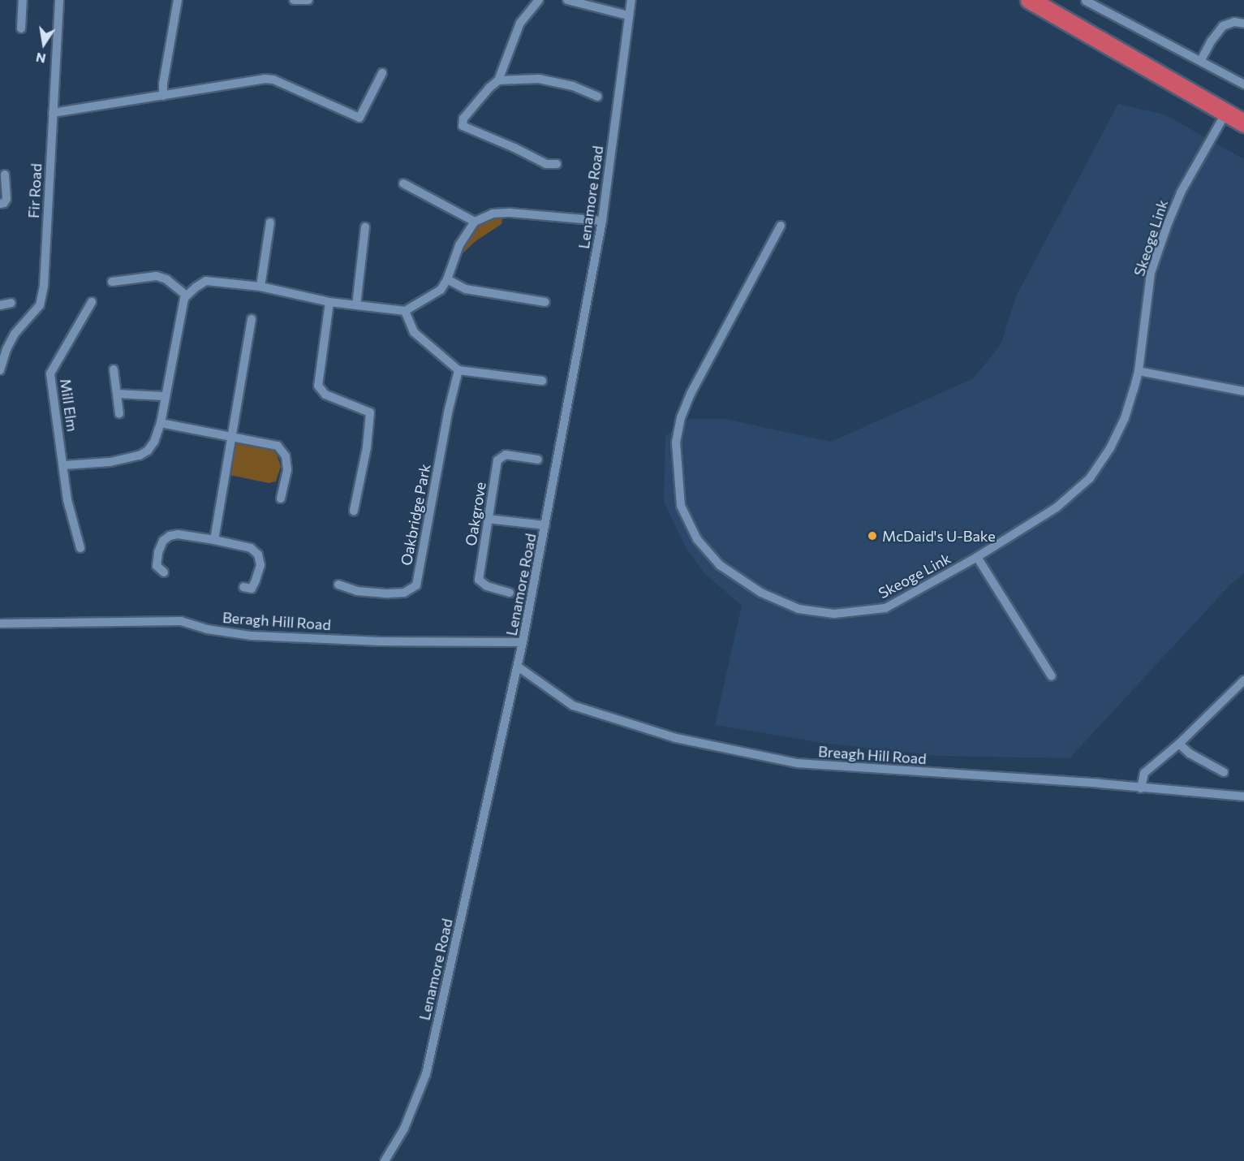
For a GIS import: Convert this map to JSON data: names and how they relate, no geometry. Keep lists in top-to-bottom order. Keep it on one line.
{"streets":{"street":["Fir Road","Lenamore Road","Skeoge Link","Mill Elm","Oakgrove","Oakbridge Park","Beragh Hill Road","Breagh Hill Road"]},"crossings":[["Lenamore Road","Beragh Hill Road"],["Lenamore Road","Breagh Hill Road"]],"places":["McDaid's U-Bake"],"north":"bottom"}
